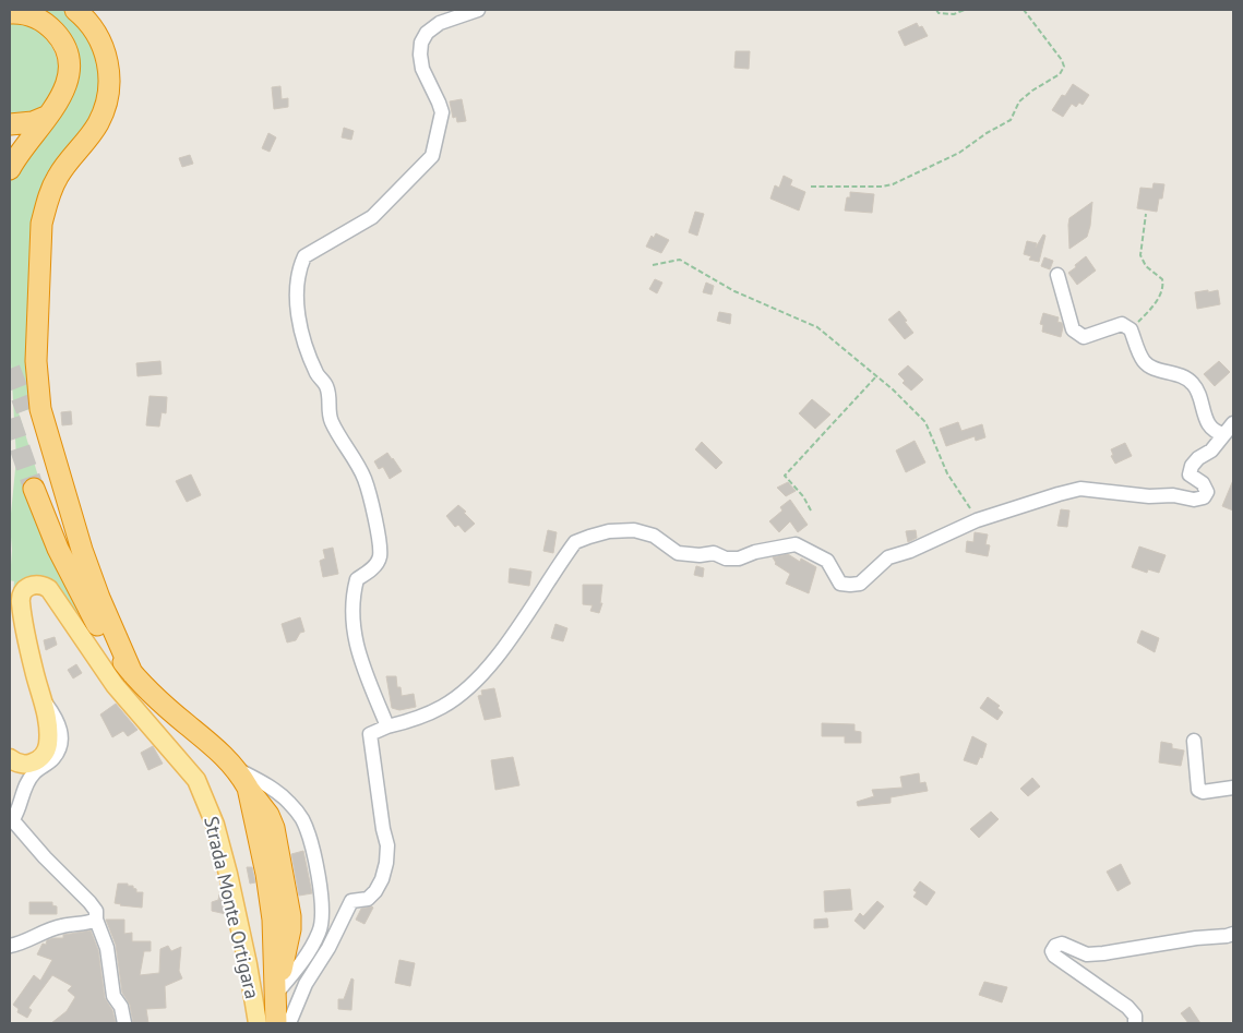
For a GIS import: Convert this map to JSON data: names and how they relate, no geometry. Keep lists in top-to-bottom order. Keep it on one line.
{"streets":{"main road":["Strada Monte Ortigara"]}}
